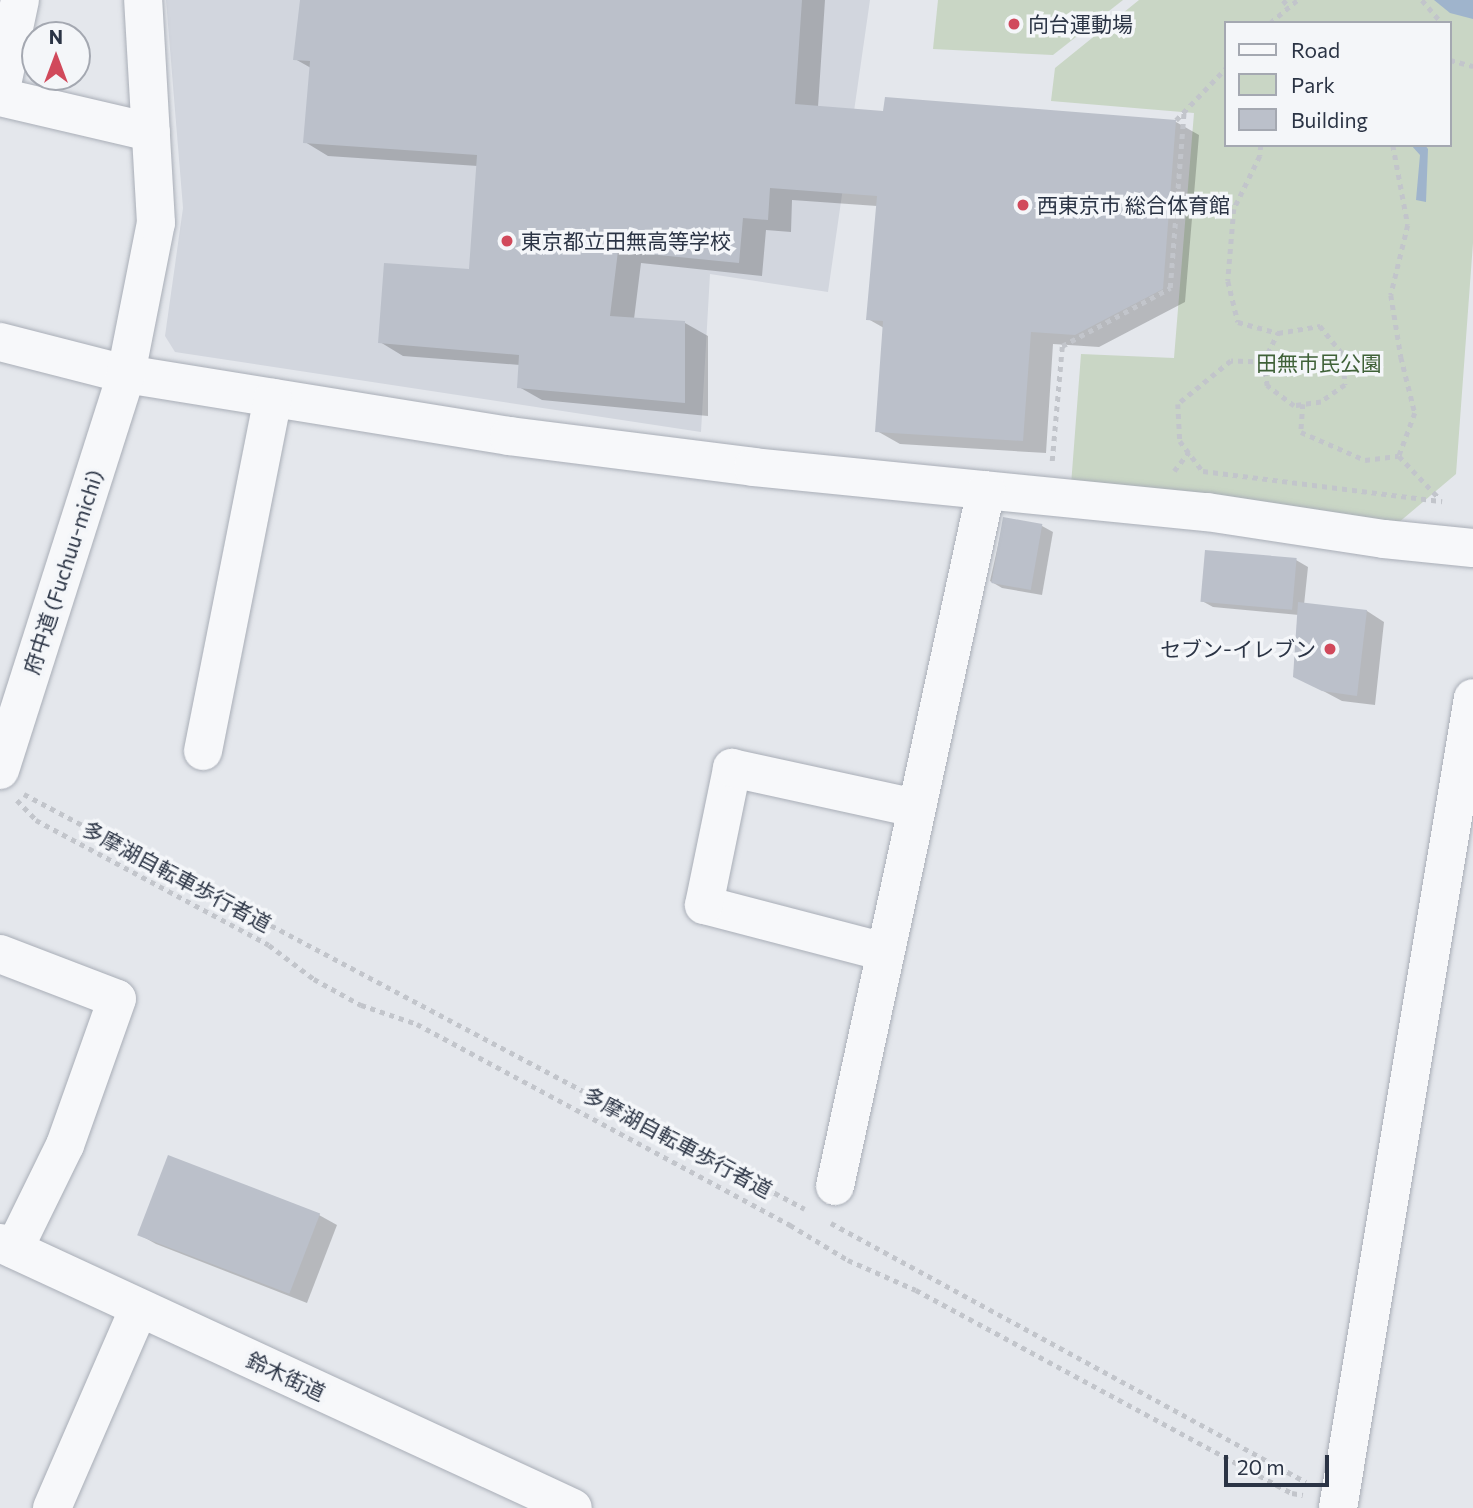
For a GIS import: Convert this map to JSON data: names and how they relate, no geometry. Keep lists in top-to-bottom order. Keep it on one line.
{"streets":{"street":["府中道 (Fuchuu-michi)","鈴木街道"],"path":["多摩湖自転車歩行者道"]},"crossings":[["府中道 (Fuchuu-michi)","多摩湖自転車歩行者道"]],"parks":["田無市民公園"],"places":["向台運動場","西東京市 総合体育館","東京都立田無高等学校","セブン-イレブン"],"legend":["Road","Park","Building"],"scale_bar":"20 m","north":"top"}
